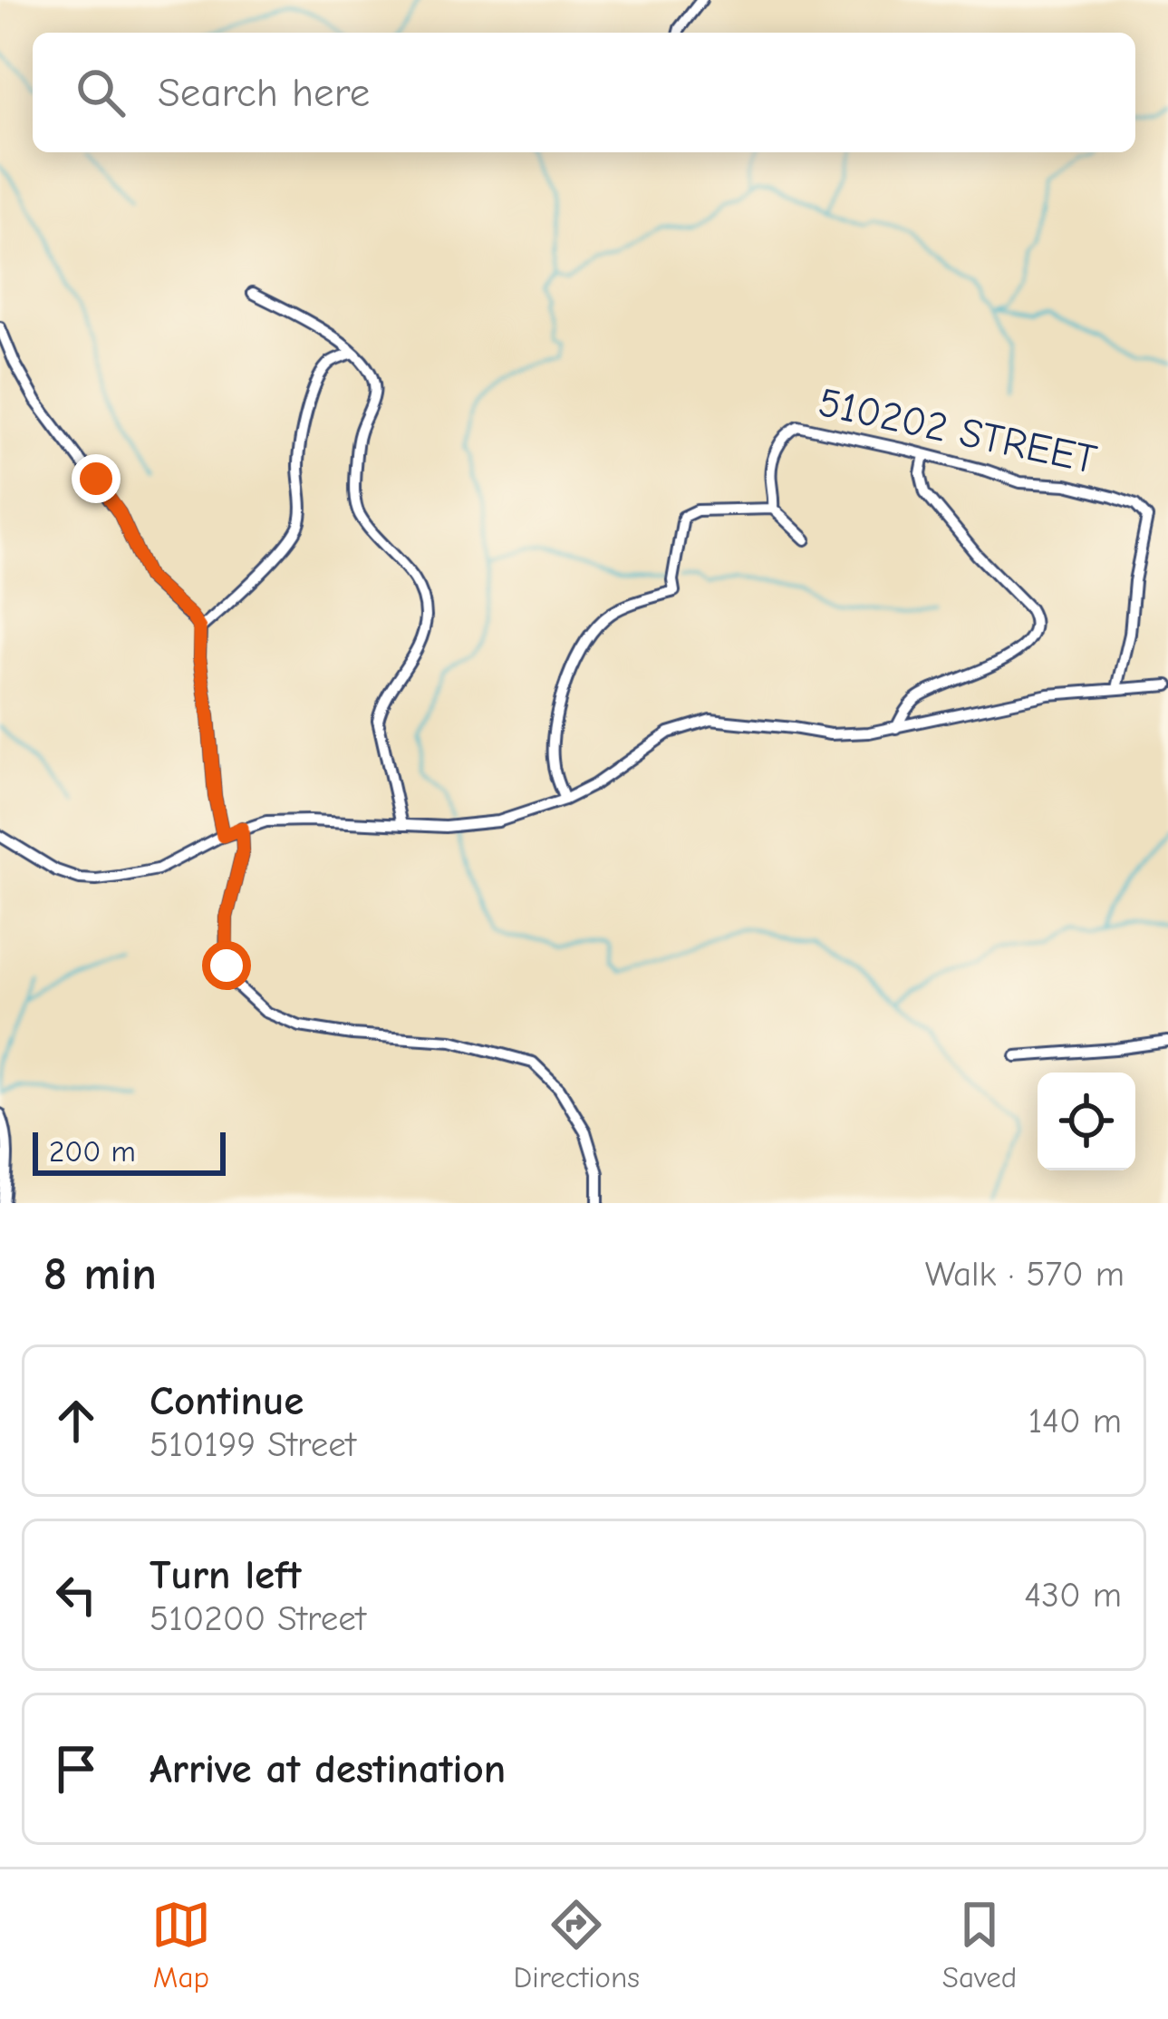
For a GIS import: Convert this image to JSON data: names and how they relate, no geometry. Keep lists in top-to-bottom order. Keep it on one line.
{"streets":{"street":["510202 STREET"]},"scale_bar":"200 m","page":{"search":"Search here","scale":"200 m","heading":["8 min","Walk · 570 m"],"list":[["Continue","510199 Street","140 m"],["Turn left","510200 Street","430 m"],"Arrive at destination"],"nav":["Map","Directions","Saved"]}}
